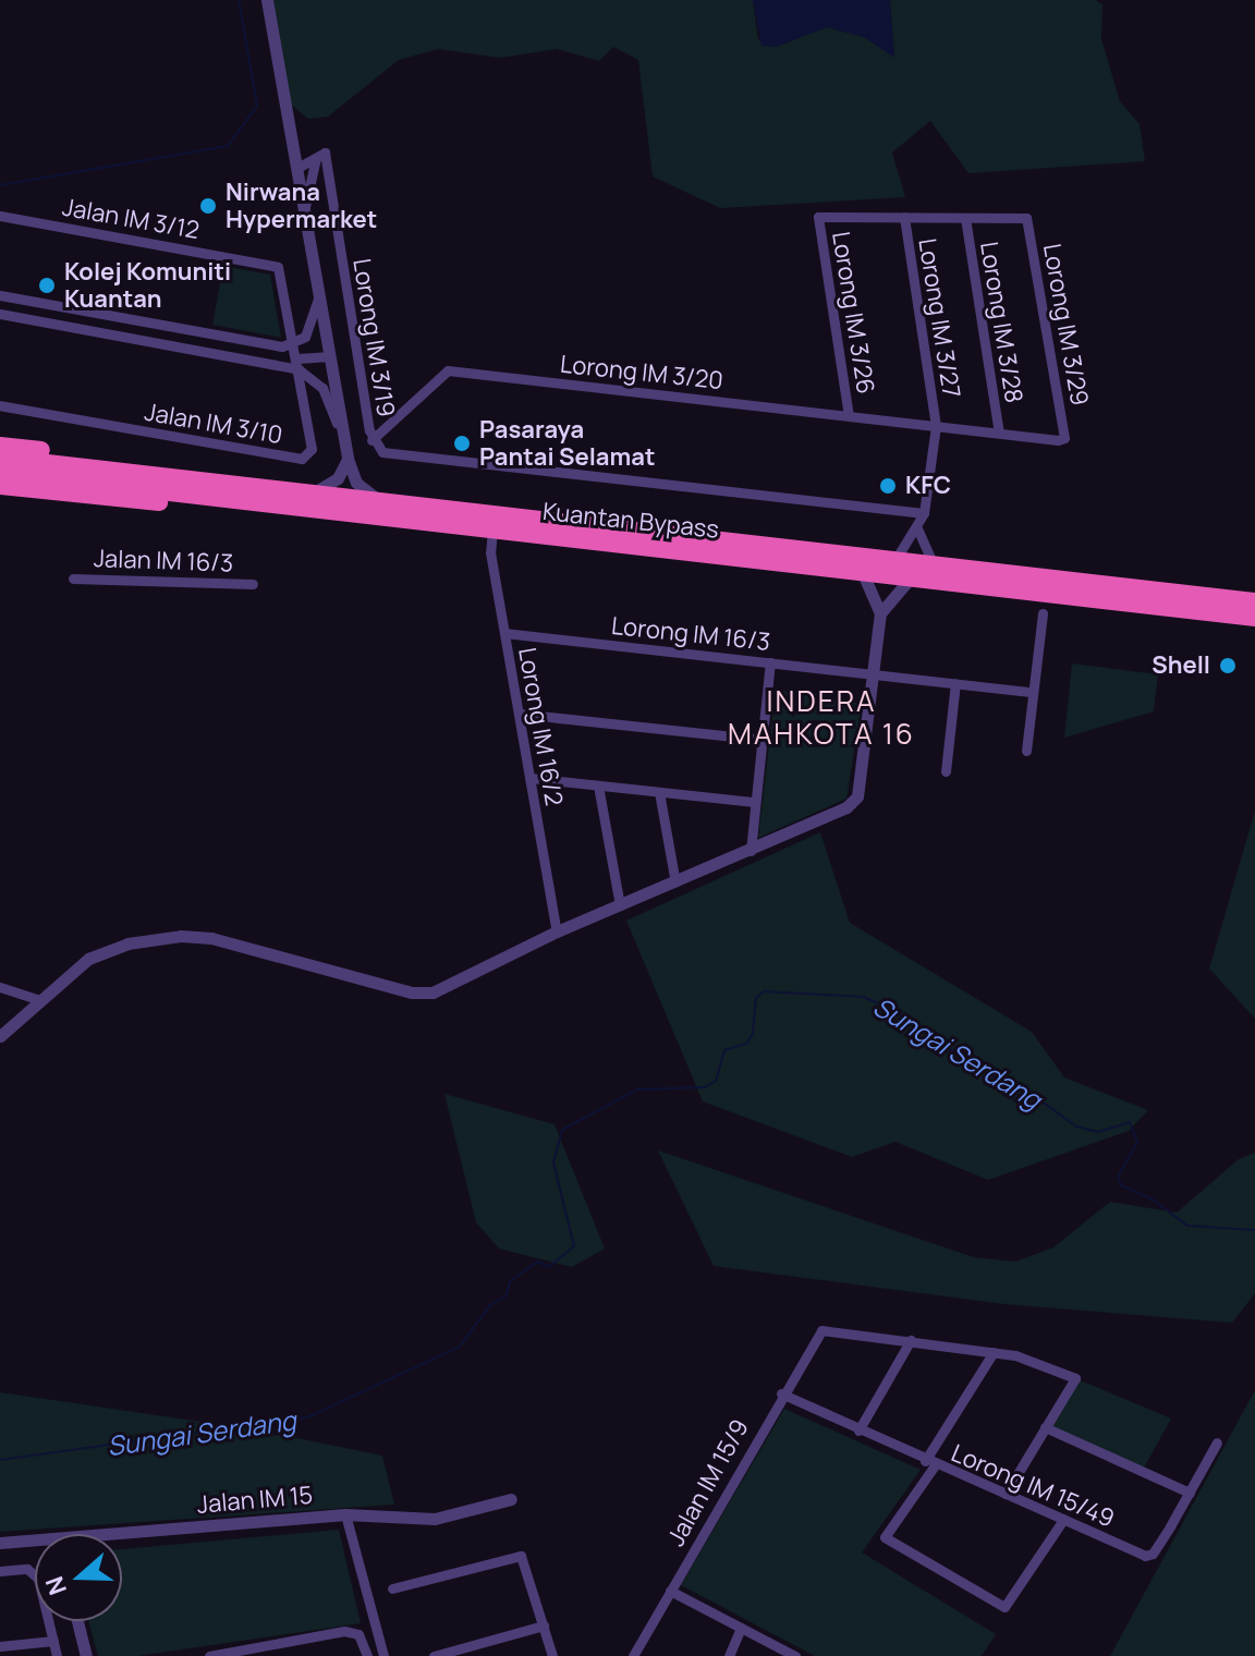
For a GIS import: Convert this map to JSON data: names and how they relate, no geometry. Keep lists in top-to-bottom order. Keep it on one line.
{"streets":{"highway":["Kuantan Bypass"],"street":["Jalan IM 3/12","Lorong IM 3/26","Lorong IM 3/27","Lorong IM 3/28","Lorong IM 3/29","Lorong IM 3/19","Lorong IM 3/20","Jalan IM 3/10","Jalan IM 16/3","Lorong IM 16/3","Lorong IM 16/2","Jalan IM 15/9","Lorong IM 15/49","Jalan IM 15"]},"crossings":[["Jalan IM 3/12","Jalan IM 3/10"],["Lorong IM 3/26","Lorong IM 3/27"],["Lorong IM 3/26","Lorong IM 3/20"],["Lorong IM 3/27","Lorong IM 3/19"],["Lorong IM 3/27","Lorong IM 3/20"],["Lorong IM 3/27","Kuantan Bypass"],["Lorong IM 3/28","Lorong IM 3/29"],["Lorong IM 3/28","Lorong IM 3/20"],["Lorong IM 3/29","Lorong IM 3/20"],["Lorong IM 3/19","Lorong IM 3/20"],["Kuantan Bypass","Lorong IM 16/2"],["Lorong IM 16/3","Lorong IM 16/2"],["Jalan IM 15/9","Lorong IM 15/49"]],"districts":["INDERA MAHKOTA 16"],"water":["Sungai Serdang"],"places":["Nirwana Hypermarket","Kolej Komuniti Kuantan","Pasaraya Pantai Selamat","KFC","Shell"],"north":"left"}
